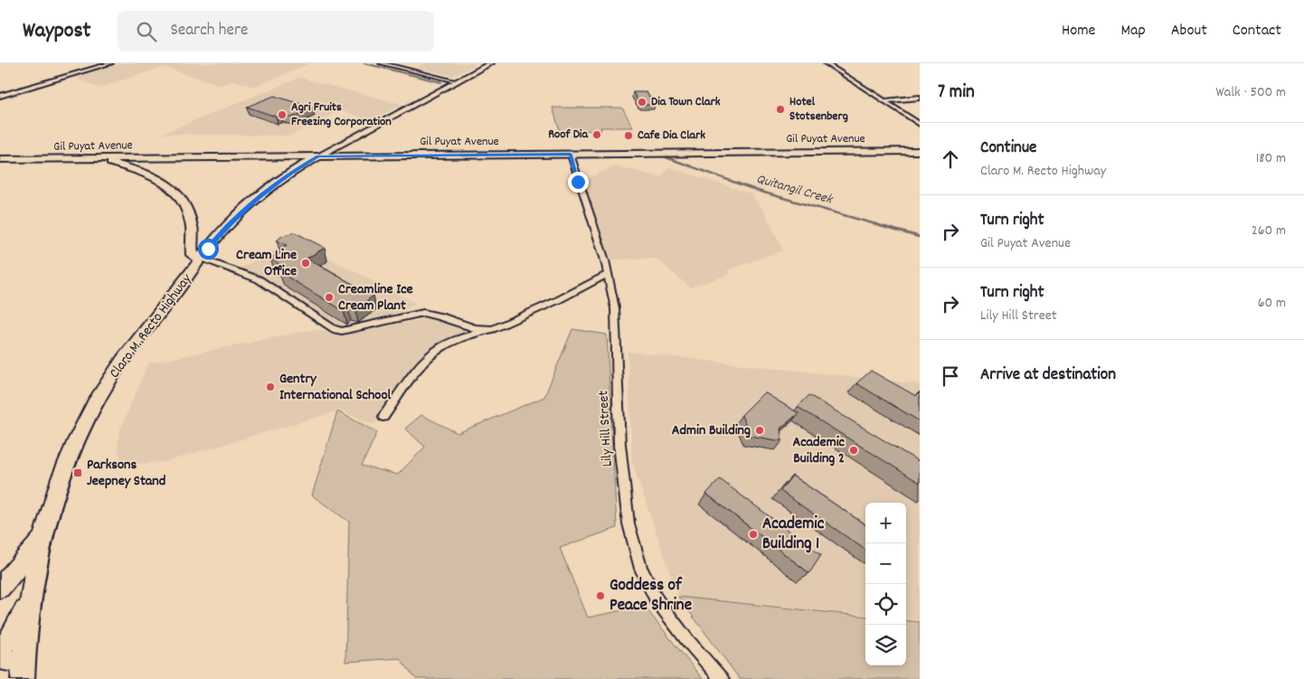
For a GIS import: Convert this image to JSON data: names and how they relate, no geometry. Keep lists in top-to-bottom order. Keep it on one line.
{"streets":{"main road":["Gil Puyat Avenue","Claro M. Recto Highway"],"street":["Lily Hill Street"]},"crossings":[["Gil Puyat Avenue","Claro M. Recto Highway"],["Gil Puyat Avenue","Lily Hill Street"]],"water":["Quitangil Creek"],"places":{"other":["Dia Town Clark","Hotel Stotsenberg","Agri Fruits Freezing Corporation","Roof Dia","Cafe Dia Clark","Cream Line Office","Creamline Ice Cream Plant","Gentry International School","Admin Building","Academic Building 2","Academic Building 1","Goddess of Peace Shrine"],"transit":["Parksons Jeepney Stand"]},"page":{"header":"Waypost","search":"Search here","nav":["Home","Map","About","Contact"],"heading":["7 min","Walk · 500 m"],"list":[["Continue","Claro M. Recto Highway","180 m"],["Turn right","Gil Puyat Avenue","260 m"],["Turn right","Lily Hill Street","60 m"],"Arrive at destination"],"map_buttons":["+","−"]}}
